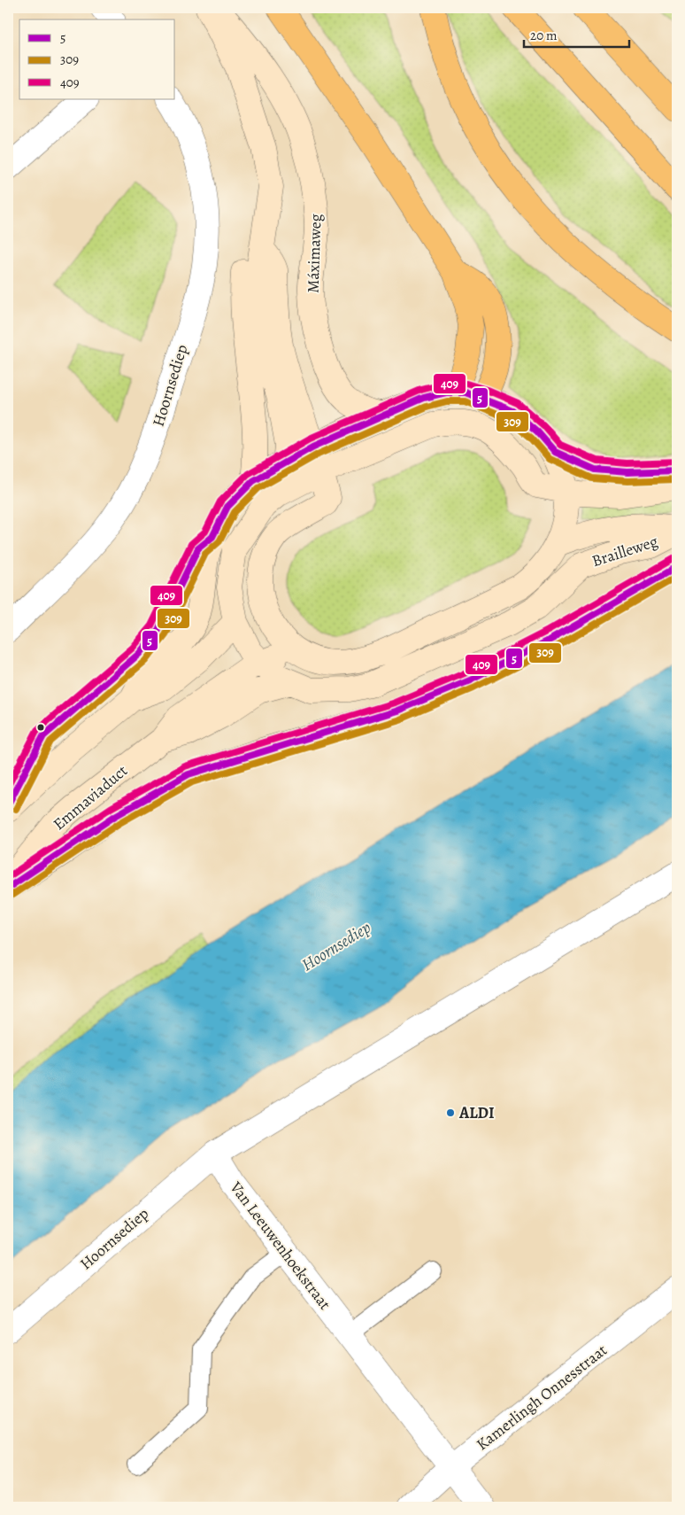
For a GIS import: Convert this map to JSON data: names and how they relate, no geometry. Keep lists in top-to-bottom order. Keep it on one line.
{"streets":{"main road":["Máximaweg","Brailleweg","Emmaviaduct"],"street":["Hoornsediep","Van Leeuwenhoekstraat","Kamerlingh Onnesstraat"]},"crossings":[["Hoornsediep","Van Leeuwenhoekstraat"],["Brailleweg","Emmaviaduct"],["Van Leeuwenhoekstraat","Kamerlingh Onnesstraat"]],"water":["Hoornsediep"],"places":["ALDI"],"lines":["transit line 409","transit line 5","transit line 309"],"legend":["5","309","409"],"scale_bar":"20 m"}
